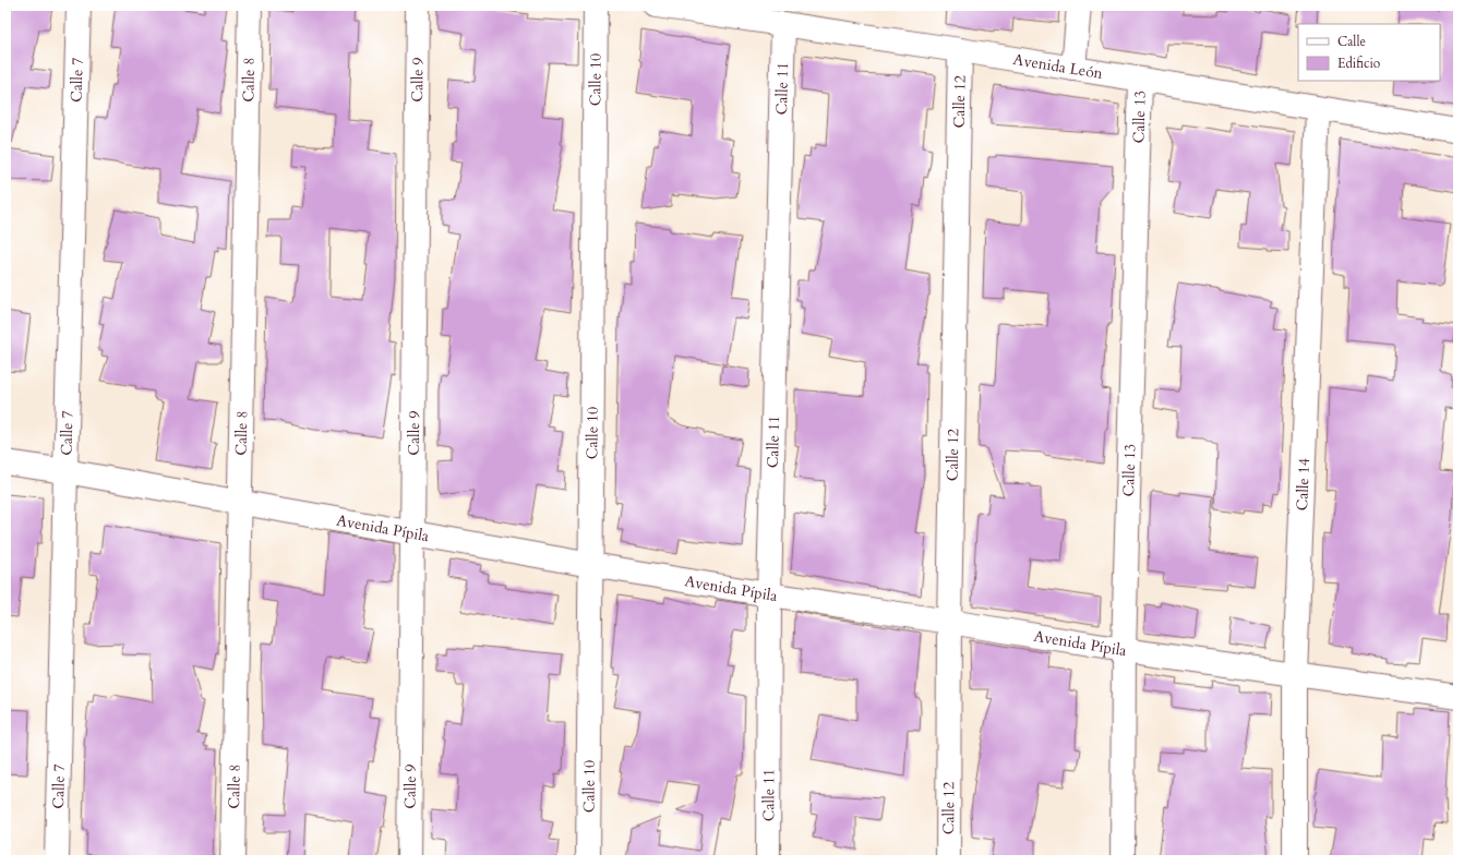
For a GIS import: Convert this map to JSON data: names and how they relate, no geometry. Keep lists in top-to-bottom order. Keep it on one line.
{"streets":{"street":["Avenida León","Calle 7","Calle 8","Calle 9","Calle 10","Calle 11","Calle 12","Calle 13","Calle 14","Avenida Pípila"]},"crossings":[["Avenida León","Calle 11"],["Avenida León","Calle 12"],["Avenida León","Calle 13"],["Avenida León","Calle 14"],["Calle 7","Avenida Pípila"],["Calle 8","Avenida Pípila"],["Calle 9","Avenida Pípila"],["Calle 10","Avenida Pípila"],["Calle 11","Avenida Pípila"],["Calle 12","Avenida Pípila"],["Calle 13","Avenida Pípila"],["Calle 14","Avenida Pípila"]],"legend":["Calle","Edificio"]}
